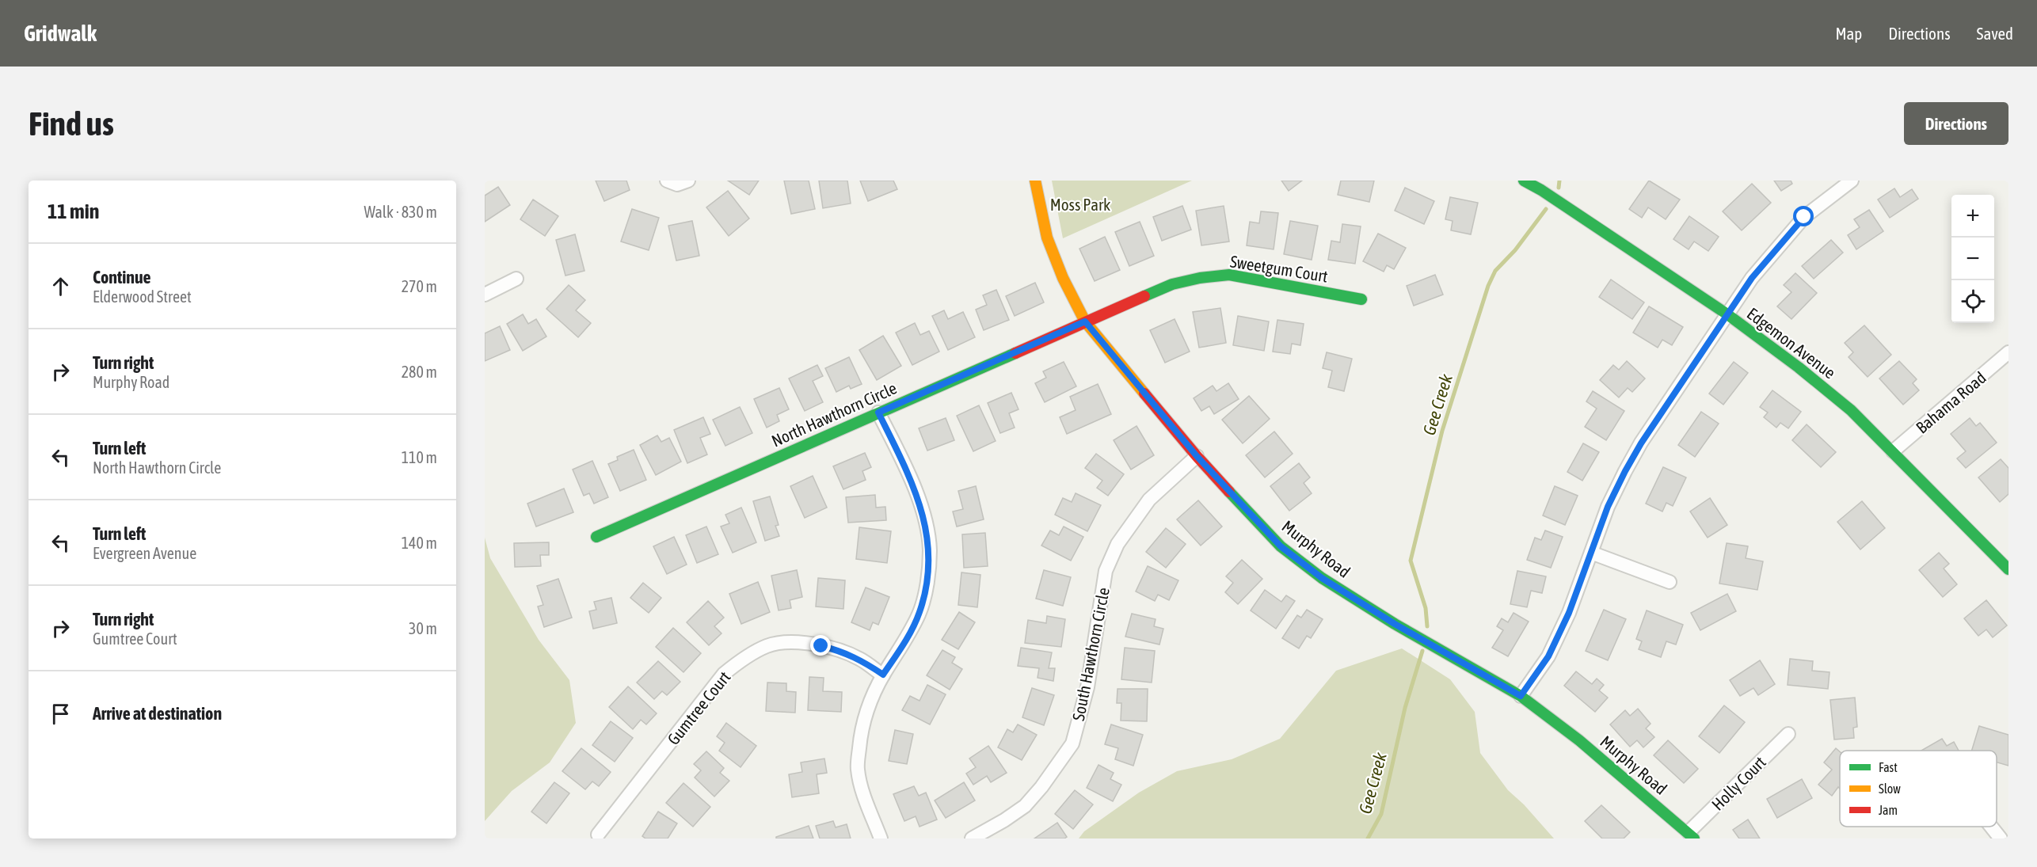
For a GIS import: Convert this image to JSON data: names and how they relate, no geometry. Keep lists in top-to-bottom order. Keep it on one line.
{"streets":{"street":["Sweetgum Court","Edgemon Avenue","Bahama Road","North Hawthorn Circle","Murphy Road","South Hawthorn Circle","Gumtree Court","Holly Court"]},"crossings":[["Sweetgum Court","North Hawthorn Circle"],["Sweetgum Court","Murphy Road"],["Edgemon Avenue","Bahama Road"],["North Hawthorn Circle","Murphy Road"],["Murphy Road","South Hawthorn Circle"],["Murphy Road","Holly Court"]],"water":["Gee Creek"],"parks":["Moss Park"],"legend":["Fast","Slow","Jam"],"page":{"header":"Gridwalk","nav":["Map","Directions","Saved"],"buttons":"Directions","title":"Find us","heading":["11 min","Walk · 830 m"],"map_buttons":["+","−"],"list":[["Continue","Elderwood Street","270 m"],["Turn right","Murphy Road","280 m"],["Turn left","North Hawthorn Circle","110 m"],["Turn left","Evergreen Avenue","140 m"],["Turn right","Gumtree Court","30 m"],"Arrive at destination"]}}
